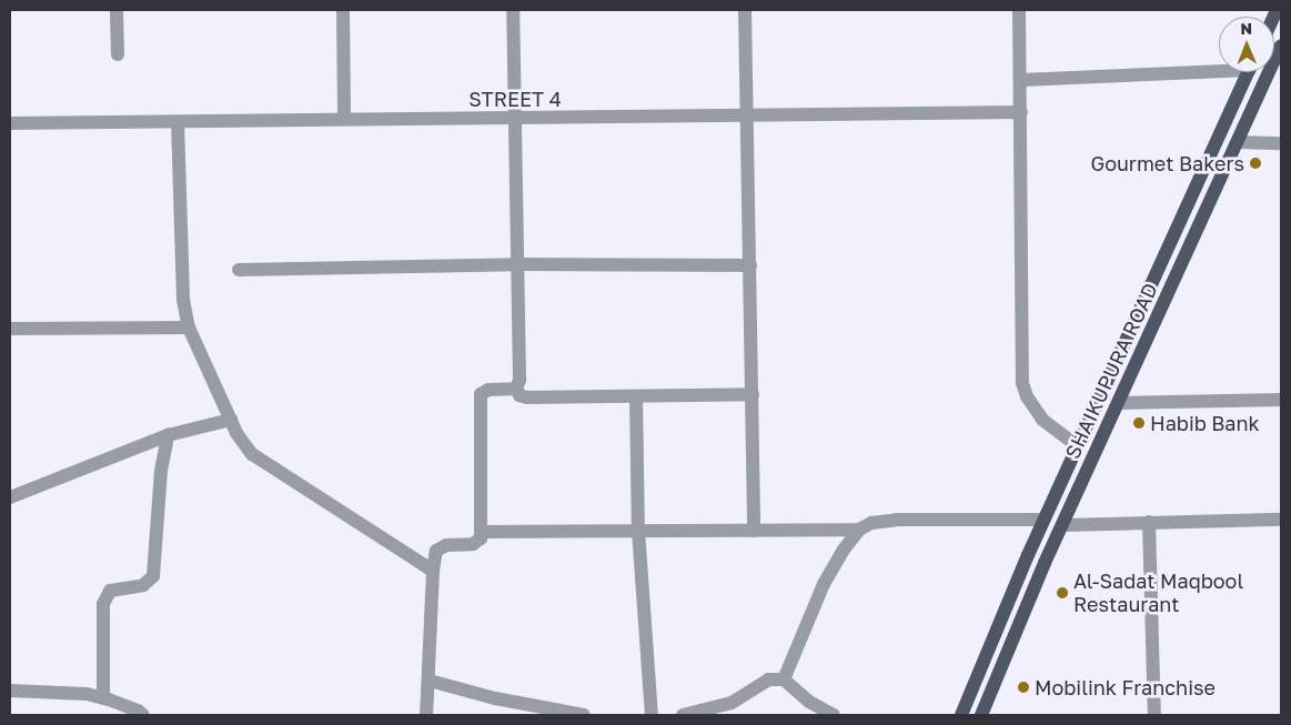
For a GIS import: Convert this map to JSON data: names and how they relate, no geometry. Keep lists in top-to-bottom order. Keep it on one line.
{"streets":{"main road":["SHAIKUPURA ROAD"],"street":["STREET 4"]},"places":["Gourmet Bakers","Habib Bank","Al-Sadat Maqbool Restaurant","Mobilink Franchise"],"north":"top"}
